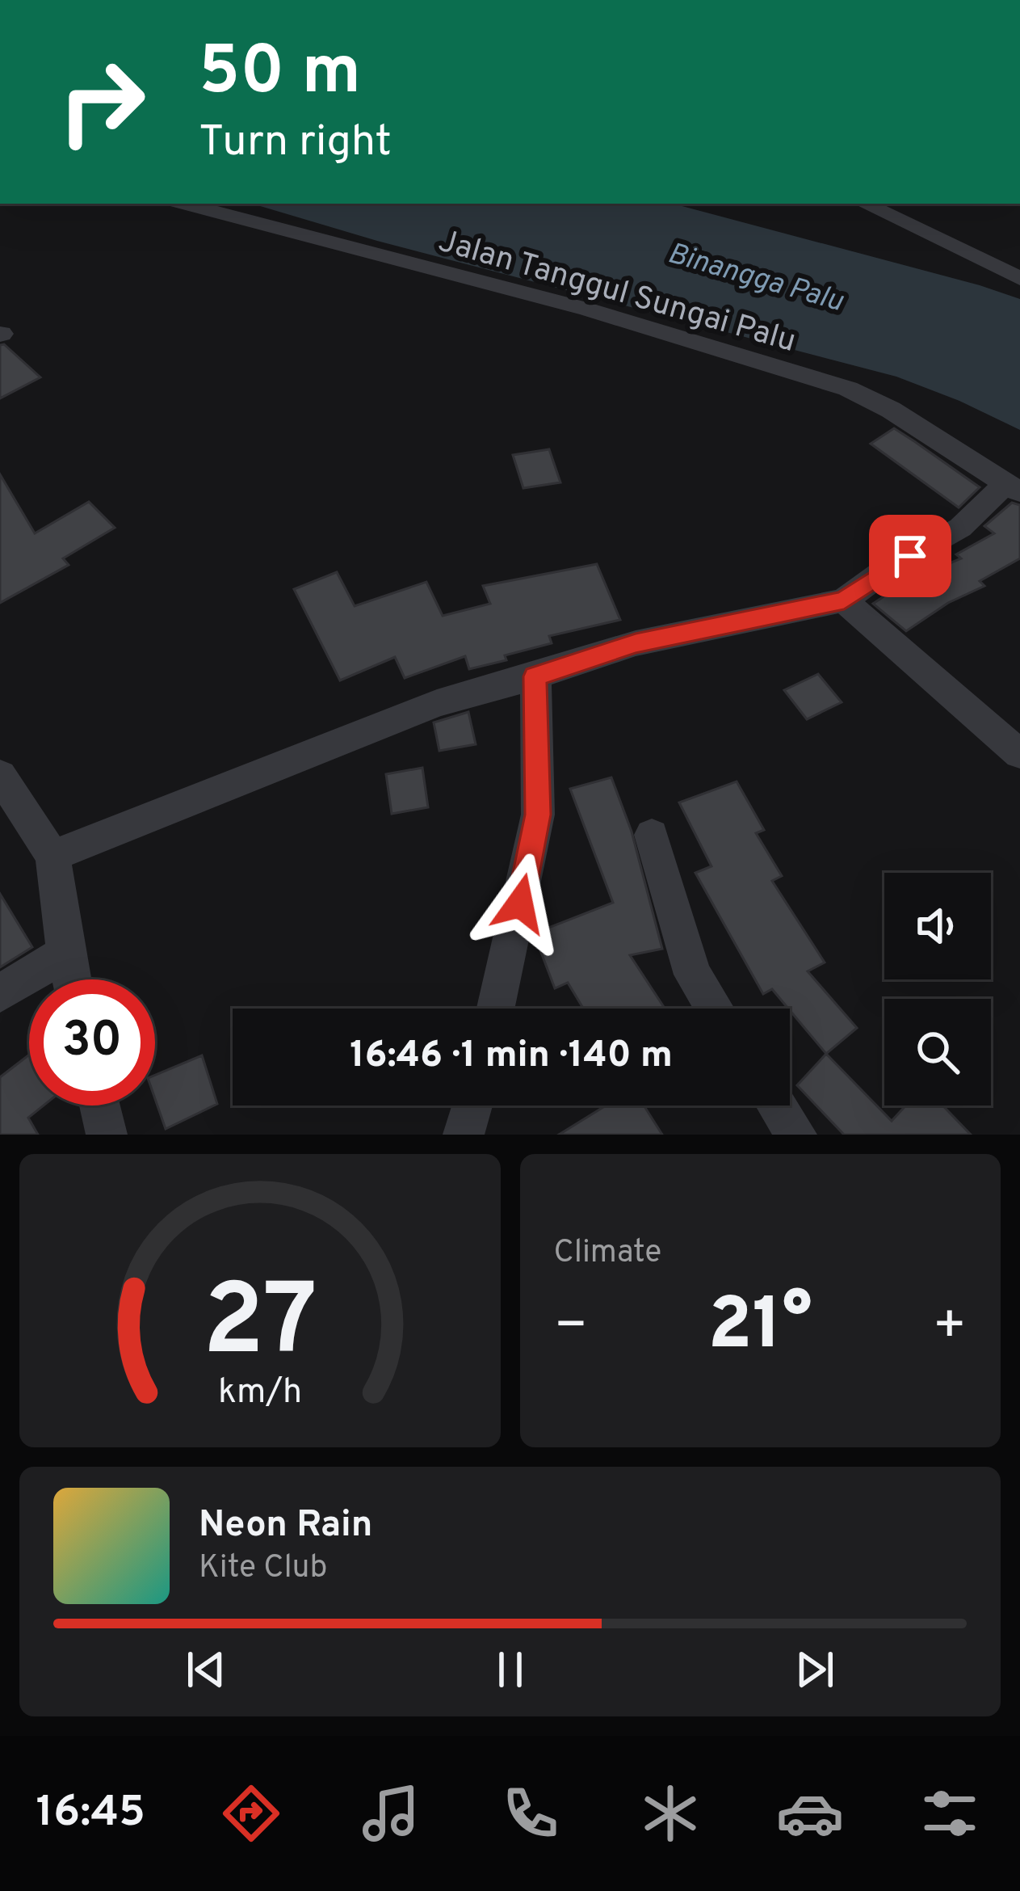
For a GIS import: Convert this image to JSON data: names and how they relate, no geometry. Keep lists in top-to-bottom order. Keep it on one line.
{"streets":{"street":["Jalan Tanggul Sungai Palu"]},"water":["Binangga Palu"],"page":{"turn":["50 m","Turn right"],"limit":"30","trip":"16:46 · 1 min · 140 m","tile":"Climate","heat":["−","21°","+"],"song":["Neon Rain","Kite Club"],"tabs":"16:45","gauge":["27","km/h"]}}
